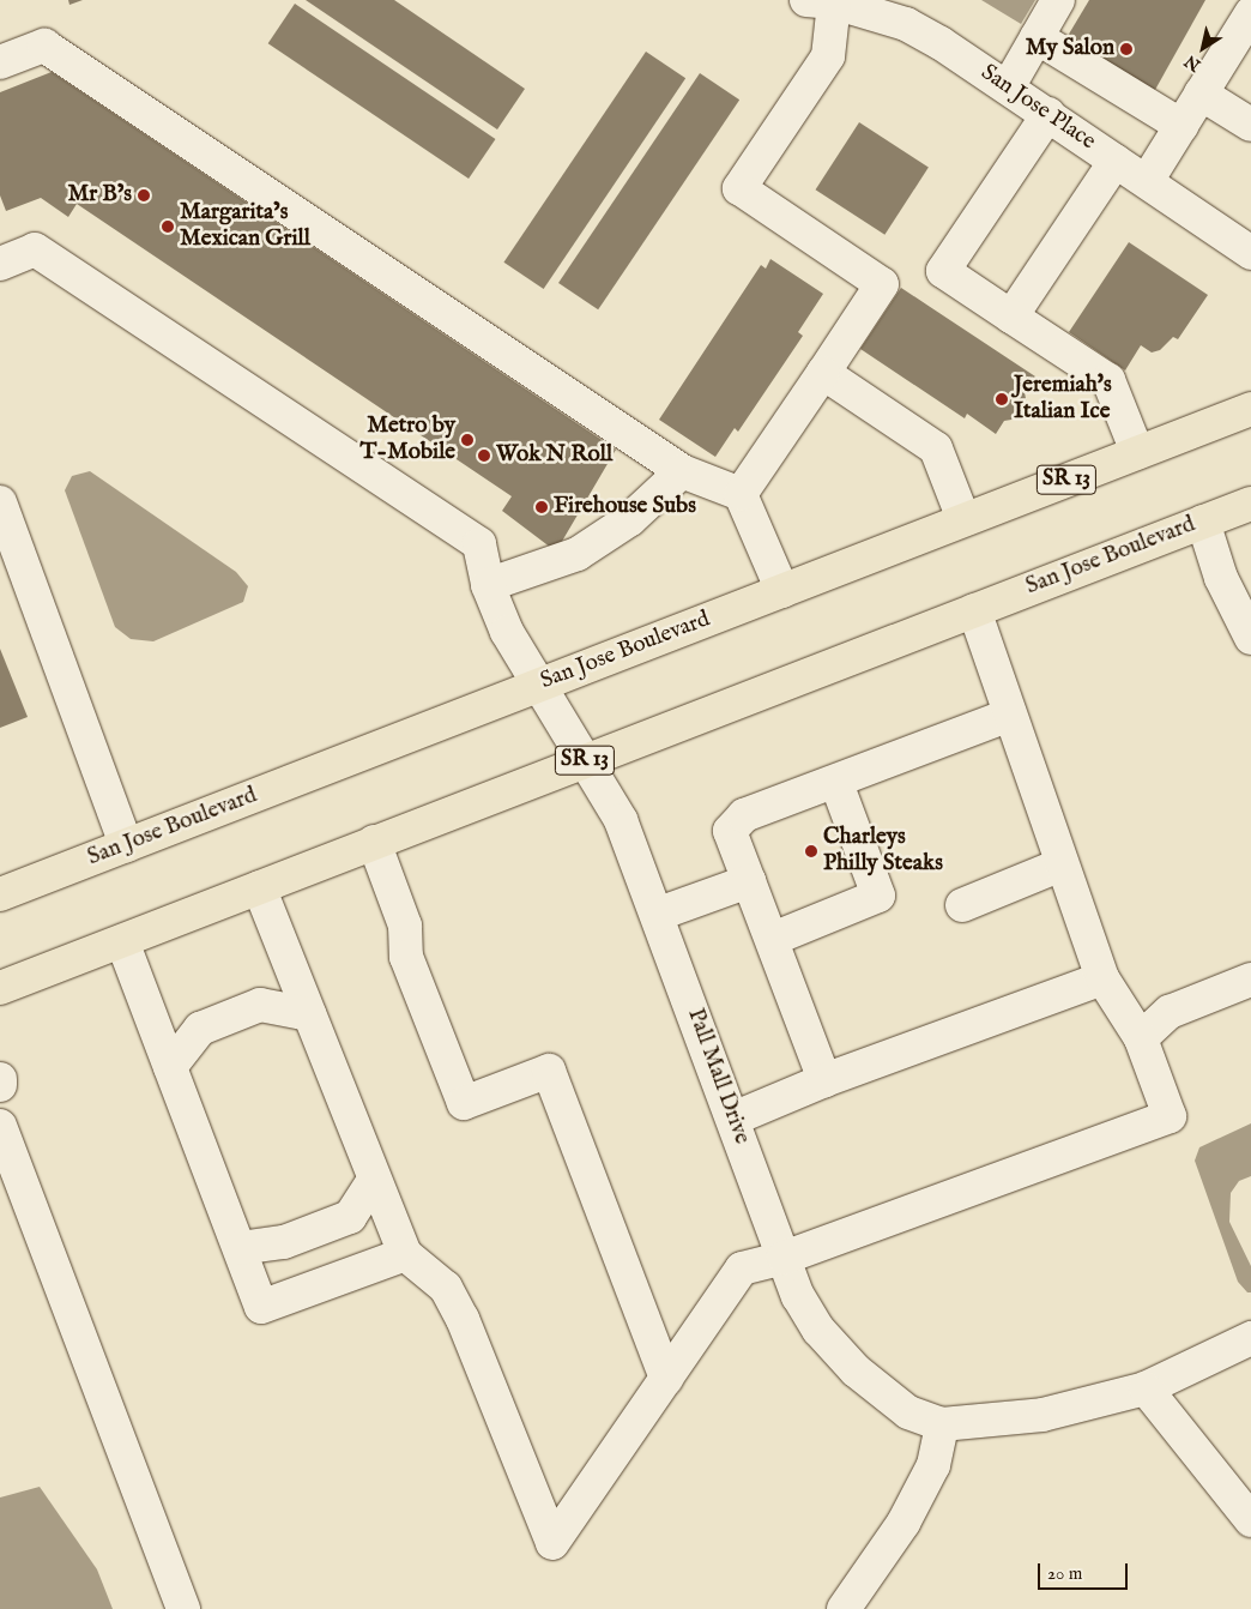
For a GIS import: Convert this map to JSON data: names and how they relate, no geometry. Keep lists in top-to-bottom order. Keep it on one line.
{"streets":{"main road":["SR 13","San Jose Boulevard"],"street":["San Jose Place","Pall Mall Drive"]},"crossings":[["San Jose Boulevard","Pall Mall Drive"]],"places":["My Salon","Mr B’s","Margarita’s Mexican Grill","Jeremiah's Italian Ice","Metro by T-Mobile","Wok N Roll","Firehouse Subs","Charleys Philly Steaks"],"scale_bar":"20 m","north":"bottom left"}
